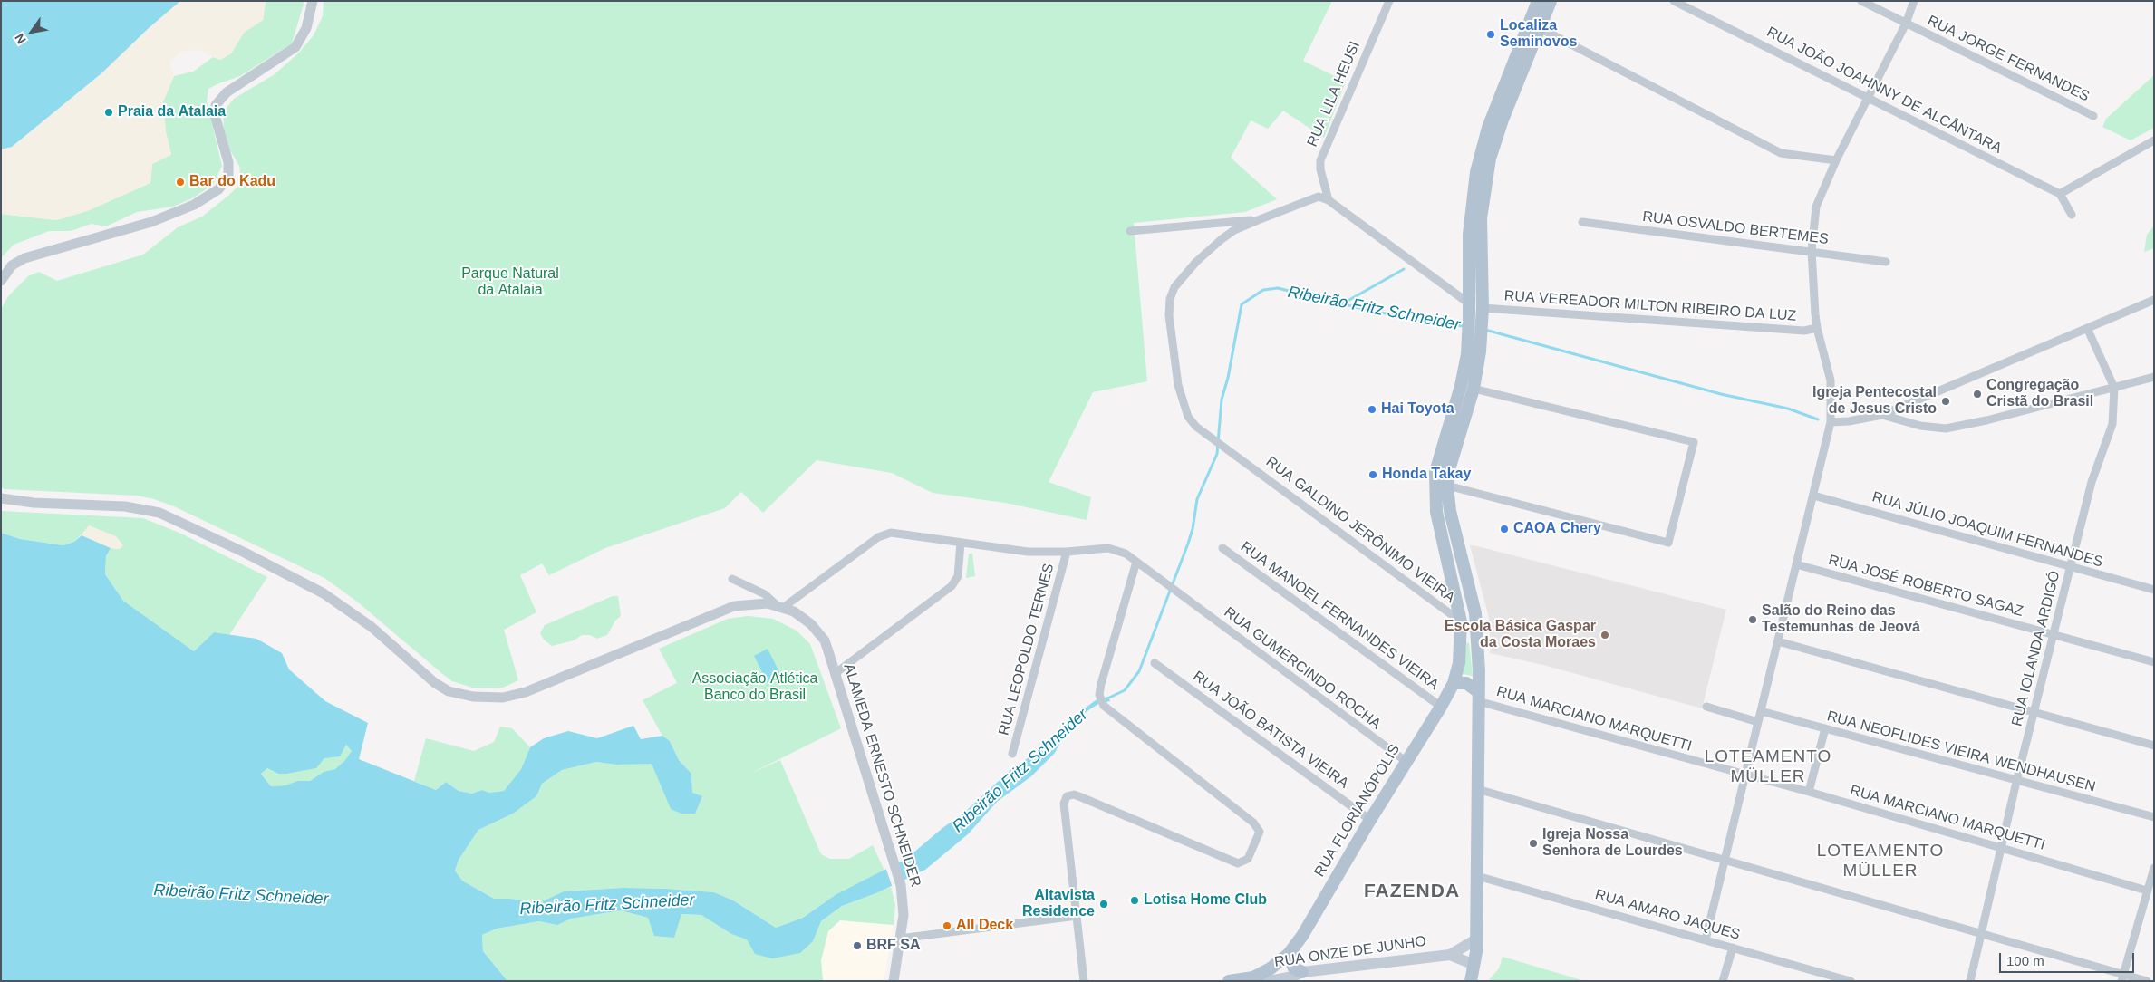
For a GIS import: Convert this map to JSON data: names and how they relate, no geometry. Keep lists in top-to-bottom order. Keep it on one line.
{"streets":{"main road":["RUA FLORIANÓPOLIS","RUA ONZE DE JUNHO"],"street":["RUA JORGE FERNANDES","RUA JOÃO JOAHNNY DE ALCÂNTARA","RUA LILA HEUSI","RUA OSVALDO BERTEMES","RUA VEREADOR MILTON RIBEIRO DA LUZ","RUA GALDINO JERÔNIMO VIEIRA","RUA JÚLIO JOAQUIM FERNANDES","RUA JOSÉ ROBERTO SAGAZ","RUA MANOEL FERNANDES VIEIRA","RUA IOLANDA ARDIGÓ","RUA LEOPOLDO TERNES","RUA GUMERCINDO ROCHA","RUA MARCIANO MARQUETTI","RUA JOÃO BATISTA VIEIRA","RUA NEOFLIDES VIEIRA WENDHAUSEN","ALAMEDA ERNESTO SCHNEIDER","RUA AMARO JAQUES"]},"crossings":[["RUA GALDINO JERÔNIMO VIEIRA","RUA FLORIANÓPOLIS"],["RUA JÚLIO JOAQUIM FERNANDES","RUA IOLANDA ARDIGÓ"],["RUA JOSÉ ROBERTO SAGAZ","RUA IOLANDA ARDIGÓ"],["RUA MANOEL FERNANDES VIEIRA","RUA FLORIANÓPOLIS"],["RUA IOLANDA ARDIGÓ","RUA MARCIANO MARQUETTI"],["RUA IOLANDA ARDIGÓ","RUA NEOFLIDES VIEIRA WENDHAUSEN"],["RUA LEOPOLDO TERNES","RUA GUMERCINDO ROCHA"],["RUA GUMERCINDO ROCHA","ALAMEDA ERNESTO SCHNEIDER"],["RUA GUMERCINDO ROCHA","RUA FLORIANÓPOLIS"],["RUA JOÃO BATISTA VIEIRA","RUA FLORIANÓPOLIS"],["RUA FLORIANÓPOLIS","RUA ONZE DE JUNHO"]],"districts":["LOTEAMENTO MÜLLER","LOTEAMENTO MÜLLER","FAZENDA"],"water":["Ribeirão Fritz Schneider"],"parks":["Parque Natural da Atalaia","Associação Atlética Banco do Brasil"],"places":["Localiza Seminovos","Praia da Atalaia","Bar do Kadu","Congregação Cristã do Brasil","Igreja Pentecostal de Jesus Cristo","Hai Toyota","Honda Takay","CAOA Chery","Salão do Reino das Testemunhas de Jeová","Escola Básica Gaspar da Costa Moraes","Igreja Nossa Senhora de Lourdes","Lotisa Home Club","Altavista Residence","All Deck","BRF SA"],"scale_bar":"100 m","north":"bottom left"}
